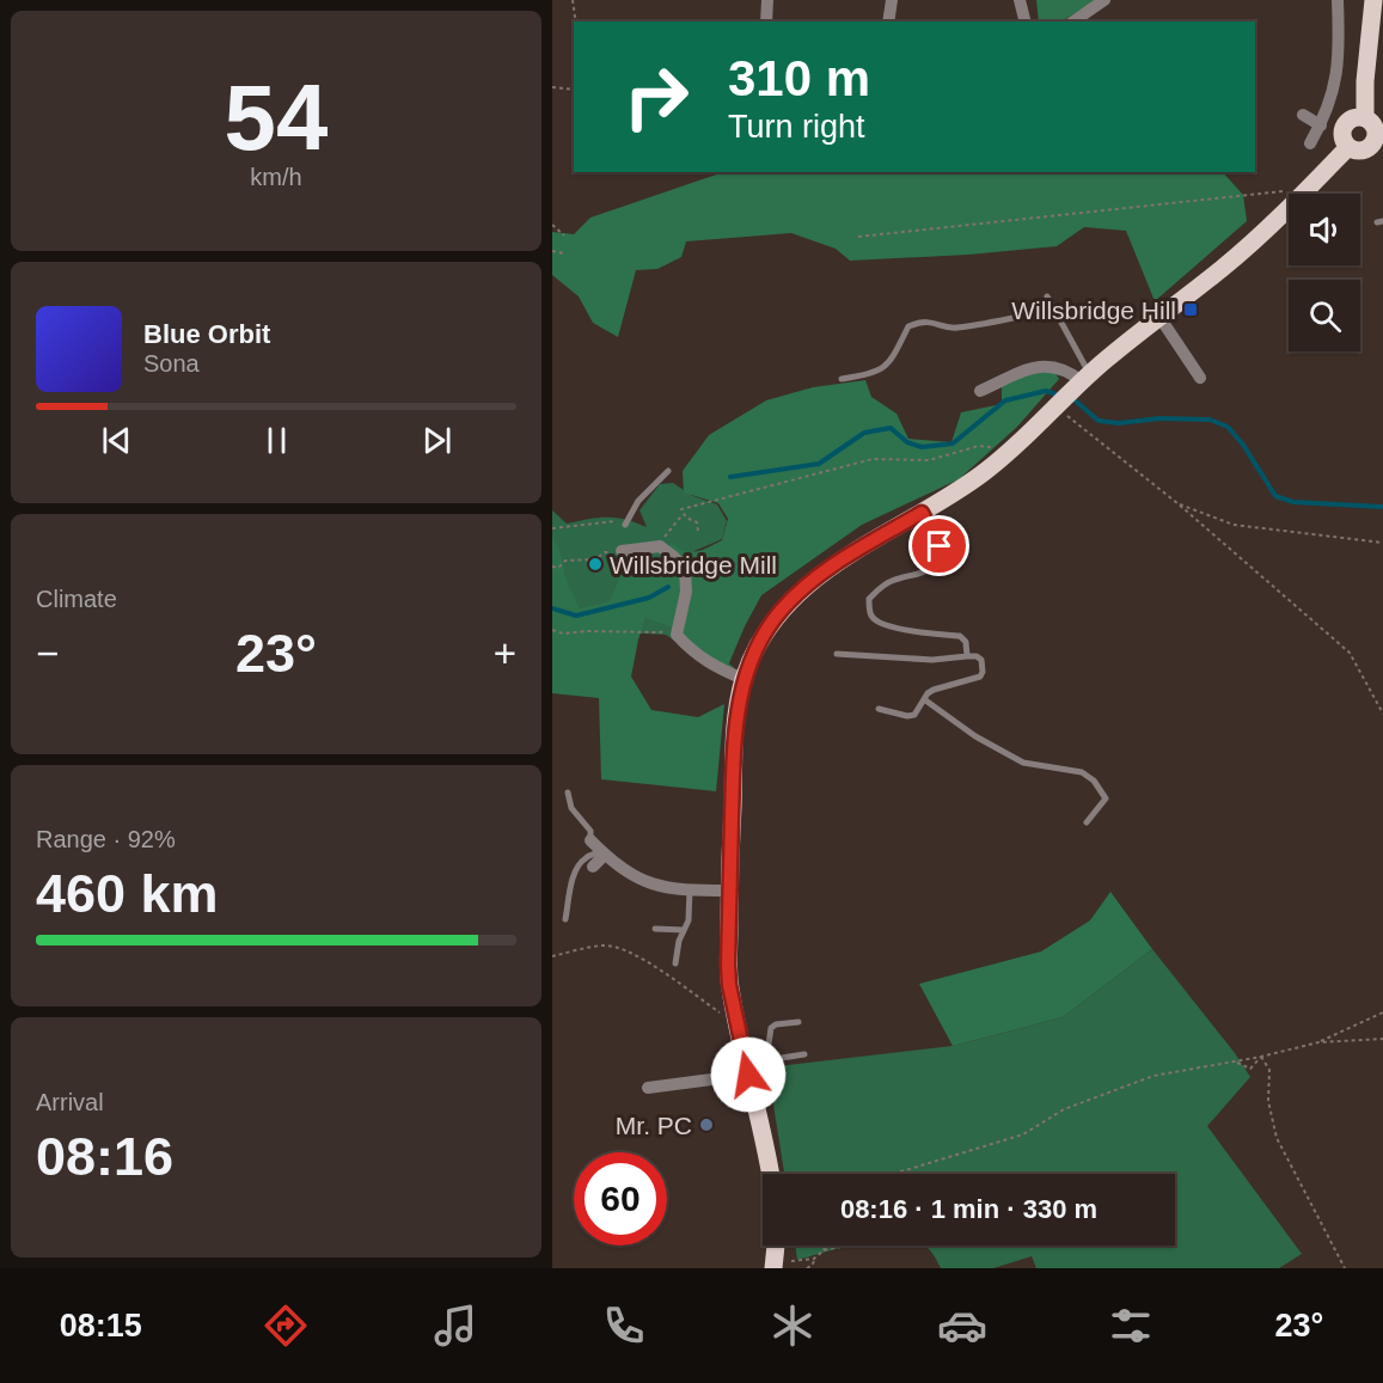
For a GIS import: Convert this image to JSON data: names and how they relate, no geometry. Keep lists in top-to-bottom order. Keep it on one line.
{"places":{"transit":["Willsbridge Hill"],"other":["Willsbridge Mill","Mr. PC"]},"page":{"tile":[["54","km/h"],"Climate",["Range · 92%","460 km"],["Arrival","08:16"]],"turn":["310 m","Turn right"],"song":["Blue Orbit","Sona"],"heat":["−","23°","+"],"limit":"60","trip":"08:16 · 1 min · 330 m","tabs":["08:15","23°"]}}
